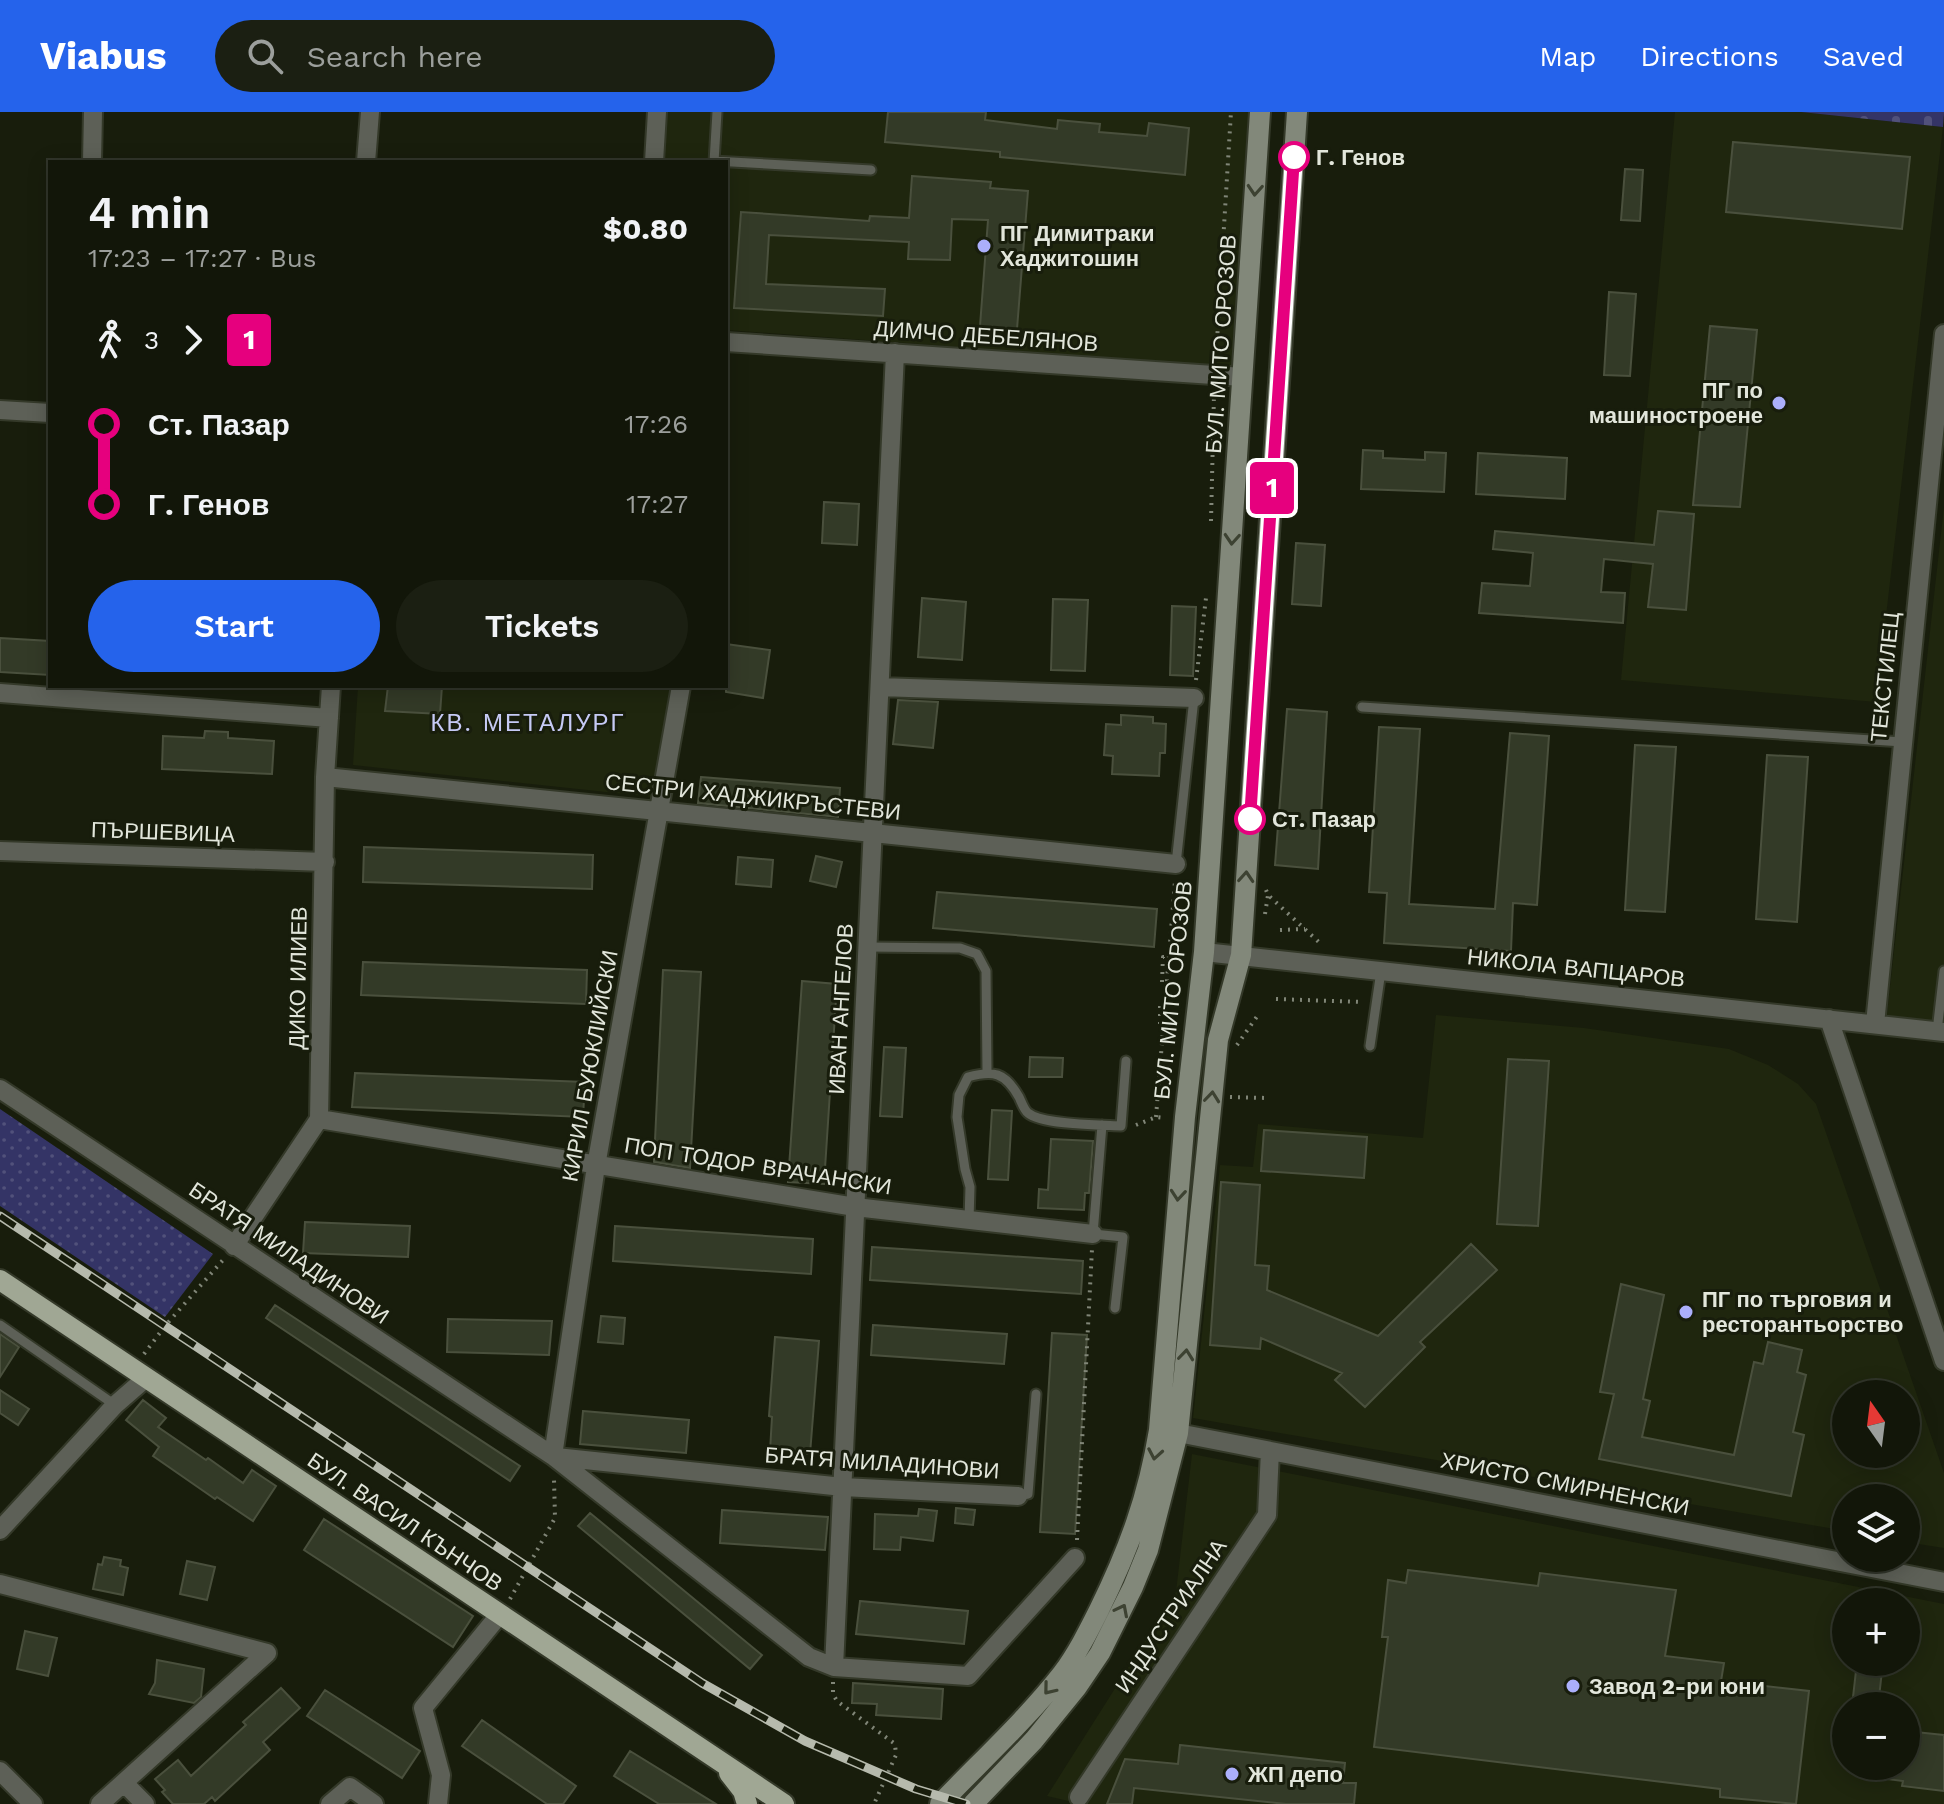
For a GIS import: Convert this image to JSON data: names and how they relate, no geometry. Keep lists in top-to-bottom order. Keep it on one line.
{"streets":{"main road":["БУЛ. МИТО ОРОЗОВ","БУЛ. ВАСИЛ КЪНЧОВ"],"street":["ДИМЧО ДЕБЕЛЯНОВ","ТЕКСТИЛЕЦ","СЕСТРИ ХАДЖИКРЪСТЕВИ","ПЪРШЕВИЦА","НИКОЛА ВАПЦАРОВ","ДИКО ИЛИЕВ","ИВАН АНГЕЛОВ","КИРИЛ БУЮКЛИЙСКИ","ПОП ТОДОР ВРАЧАНСКИ","БРАТЯ МИЛАДИНОВИ","ХРИСТО СМИРНЕНСКИ","ИНДУСТРИАЛНА"]},"crossings":[["ДИМЧО ДЕБЕЛЯНОВ","БУЛ. МИТО ОРОЗОВ"],["ДИМЧО ДЕБЕЛЯНОВ","ИВАН АНГЕЛОВ"],["БУЛ. МИТО ОРОЗОВ","НИКОЛА ВАПЦАРОВ"],["ТЕКСТИЛЕЦ","НИКОЛА ВАПЦАРОВ"],["СЕСТРИ ХАДЖИКРЪСТЕВИ","ДИКО ИЛИЕВ"],["СЕСТРИ ХАДЖИКРЪСТЕВИ","ИВАН АНГЕЛОВ"],["СЕСТРИ ХАДЖИКРЪСТЕВИ","КИРИЛ БУЮКЛИЙСКИ"],["ПЪРШЕВИЦА","ДИКО ИЛИЕВ"],["ДИКО ИЛИЕВ","ПОП ТОДОР ВРАЧАНСКИ"],["ИВАН АНГЕЛОВ","ПОП ТОДОР ВРАЧАНСКИ"],["ИВАН АНГЕЛОВ","БРАТЯ МИЛАДИНОВИ"],["КИРИЛ БУЮКЛИЙСКИ","ПОП ТОДОР ВРАЧАНСКИ"],["КИРИЛ БУЮКЛИЙСКИ","БРАТЯ МИЛАДИНОВИ"],["ХРИСТО СМИРНЕНСКИ","ИНДУСТРИАЛНА"]],"districts":["КВ. МЕТАЛУРГ"],"places":["Г. Генов","ПГ Димитраки Хаджитошин","ПГ по машиностроене","Ст. Пазар","ПГ по търговия и ресторантьорство","Завод 2-ри юни","ЖП депо"],"lines":["bus line 1"],"north":"top","page":{"header":"Viabus","search":"Search here","nav":["Map","Directions","Saved"],"on_map":"1","heading":["4 min","17:23 – 17:27 · Bus","$0.80"],"legs":["3","1"],"list":[{"name":"Ст. Пазар","value":"17:26"},{"name":"Г. Генов","value":"17:27"}],"buttons":["Start","Tickets"],"map_buttons":["+","−"]}}
